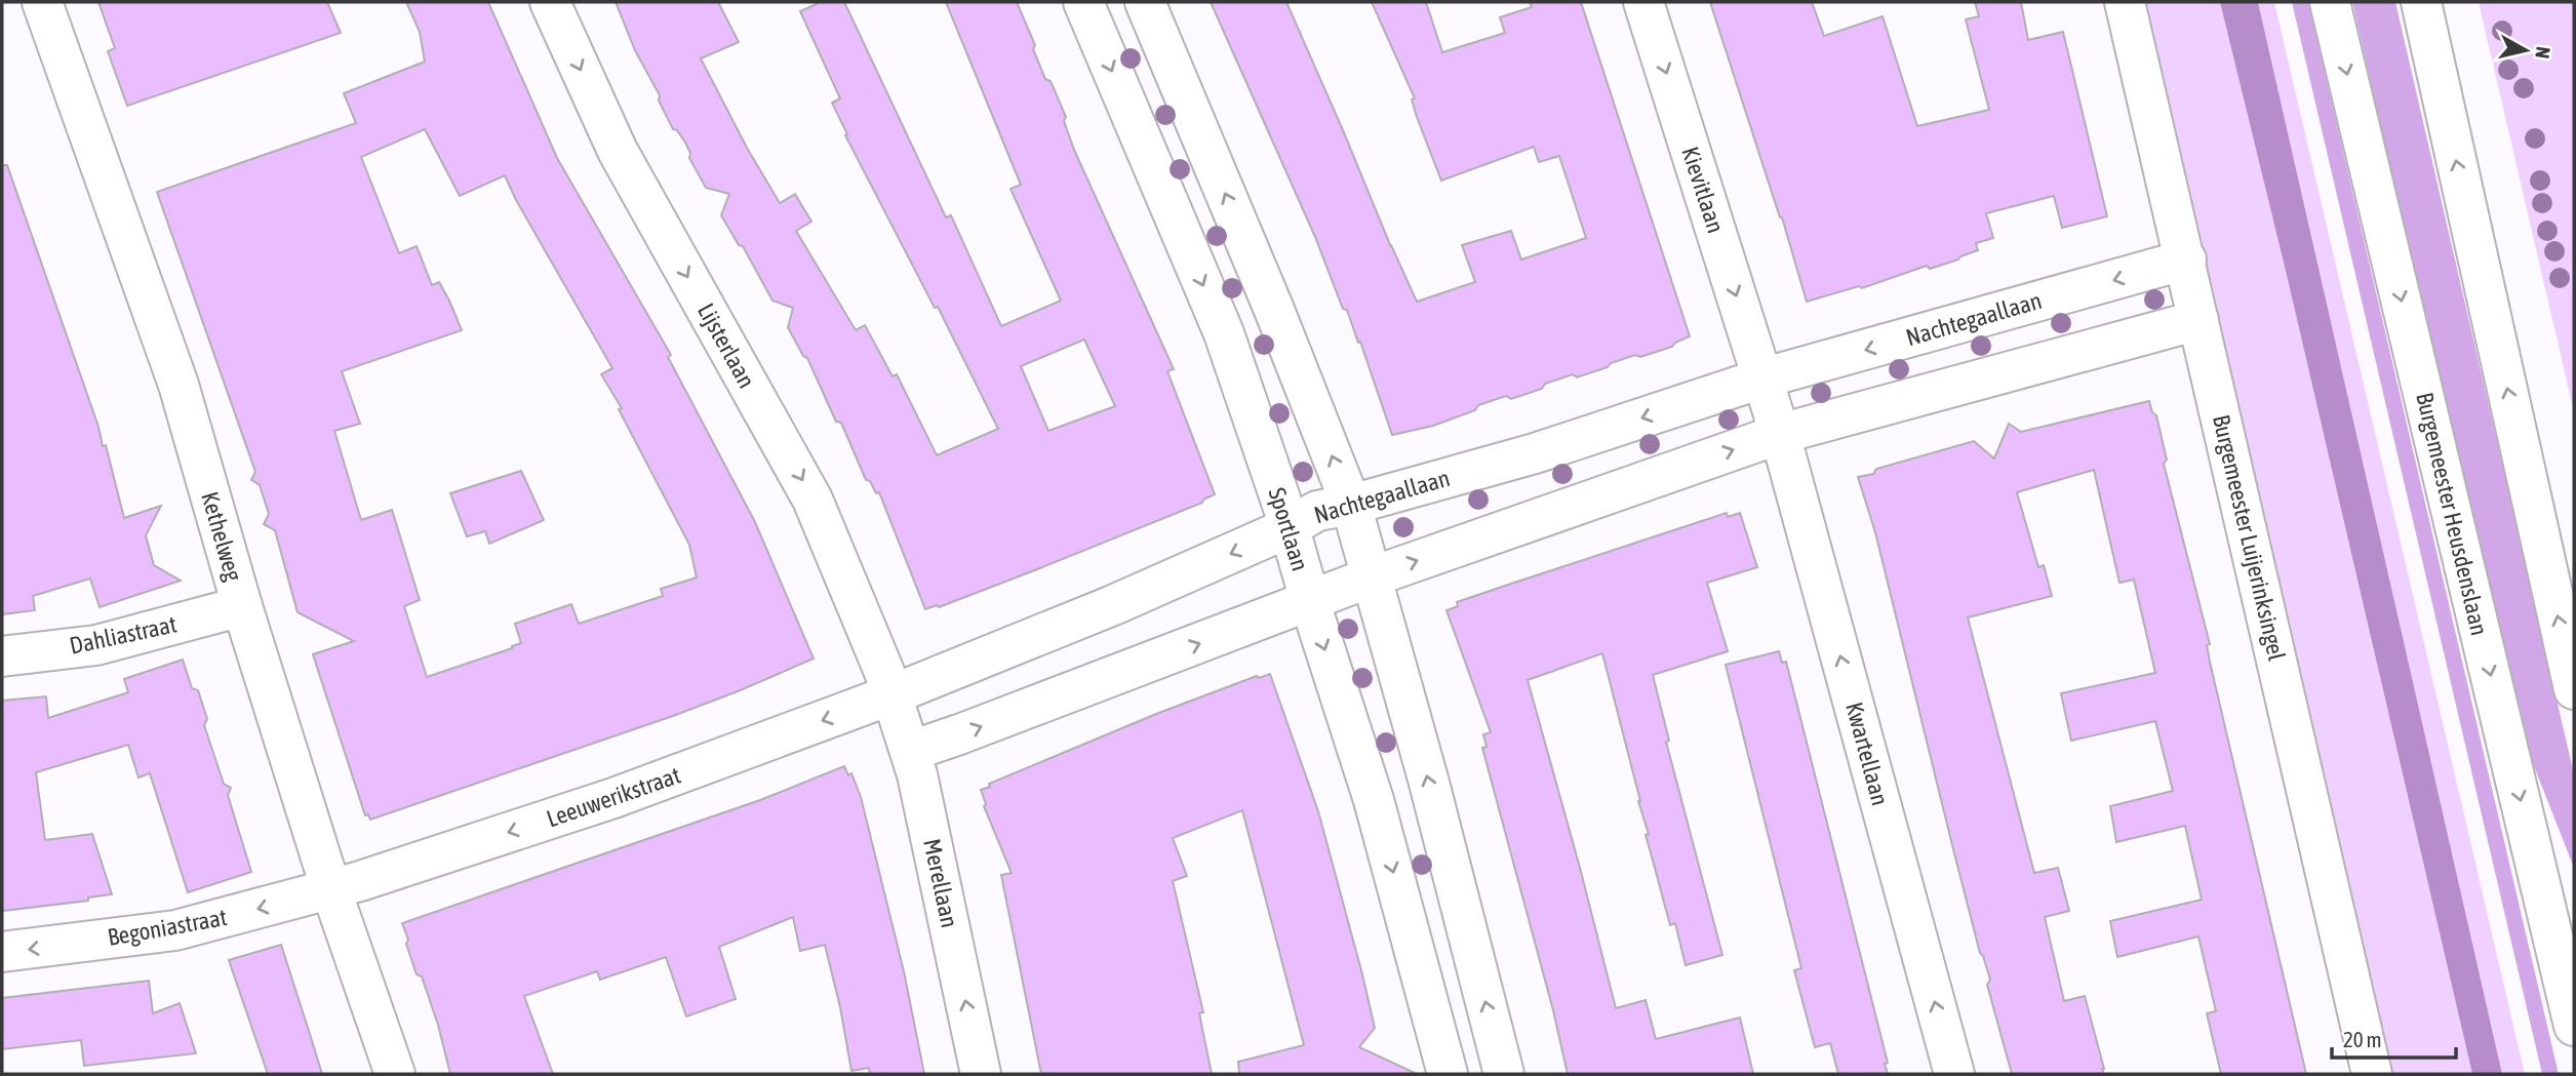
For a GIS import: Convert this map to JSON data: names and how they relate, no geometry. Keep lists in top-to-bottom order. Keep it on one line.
{"streets":{"street":["Kievitlaan","Nachtegaallaan","Lijsterlaan","Burgemeester Heusdenslaan","Sportlaan","Kethelweg","Burgemeester Luijerinksingel","Dahliastraat","Kwartellaan","Leeuwerikstraat","Merellaan","Begoniastraat"]},"crossings":[["Kievitlaan","Nachtegaallaan"],["Nachtegaallaan","Lijsterlaan"],["Nachtegaallaan","Sportlaan"],["Nachtegaallaan","Burgemeester Luijerinksingel"],["Nachtegaallaan","Leeuwerikstraat"],["Nachtegaallaan","Merellaan"],["Lijsterlaan","Leeuwerikstraat"],["Lijsterlaan","Merellaan"],["Kethelweg","Dahliastraat"],["Kethelweg","Leeuwerikstraat"],["Kethelweg","Begoniastraat"],["Leeuwerikstraat","Merellaan"],["Leeuwerikstraat","Begoniastraat"]],"one_way":["Kievitlaan","Lijsterlaan","Kwartellaan","Leeuwerikstraat","Merellaan","Begoniastraat"],"scale_bar":"20 m","north":"right"}
